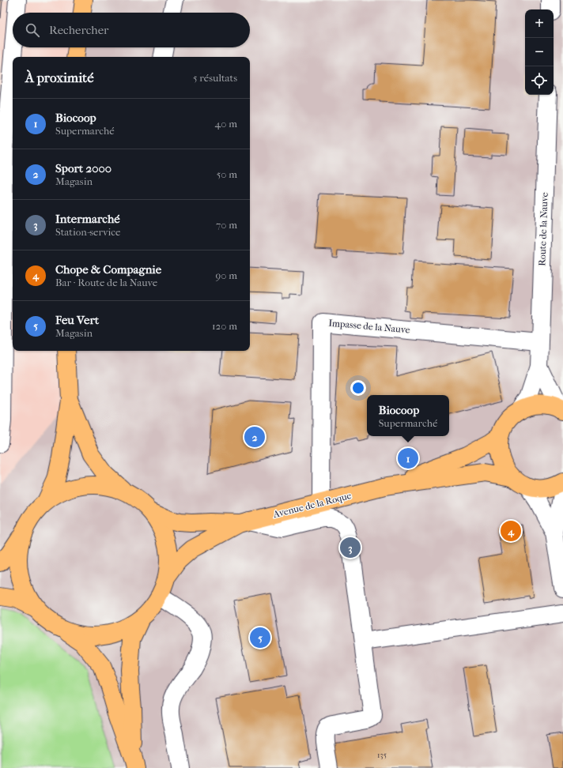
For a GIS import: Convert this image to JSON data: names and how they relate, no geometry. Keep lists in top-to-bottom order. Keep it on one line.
{"streets":{"main road":["Avenue de la Roque"],"street":["Route de la Nauve","Impasse de la Nauve"]},"crossings":[["Route de la Nauve","Impasse de la Nauve"],["Impasse de la Nauve","Avenue de la Roque"]],"house_numbers":["135"],"page":{"map_buttons":["+","−"],"search":"Rechercher","heading":["À proximité","5 résultats"],"list":[{"mark":"1","name":"Biocoop","note":"Supermarché","value":"40 m"},{"mark":"2","name":"Sport 2000","note":"Magasin","value":"50 m"},{"mark":"3","name":"Intermarché","note":"Station-service","value":"70 m"},{"mark":"4","name":"Chope & Compagnie","note":"Bar · Route de la Nauve","value":"90 m"},{"mark":"5","name":"Feu Vert","note":"Magasin","value":"120 m"}],"popup":["Biocoop","Supermarché"],"pins":["2","1","4","3","5"]}}
